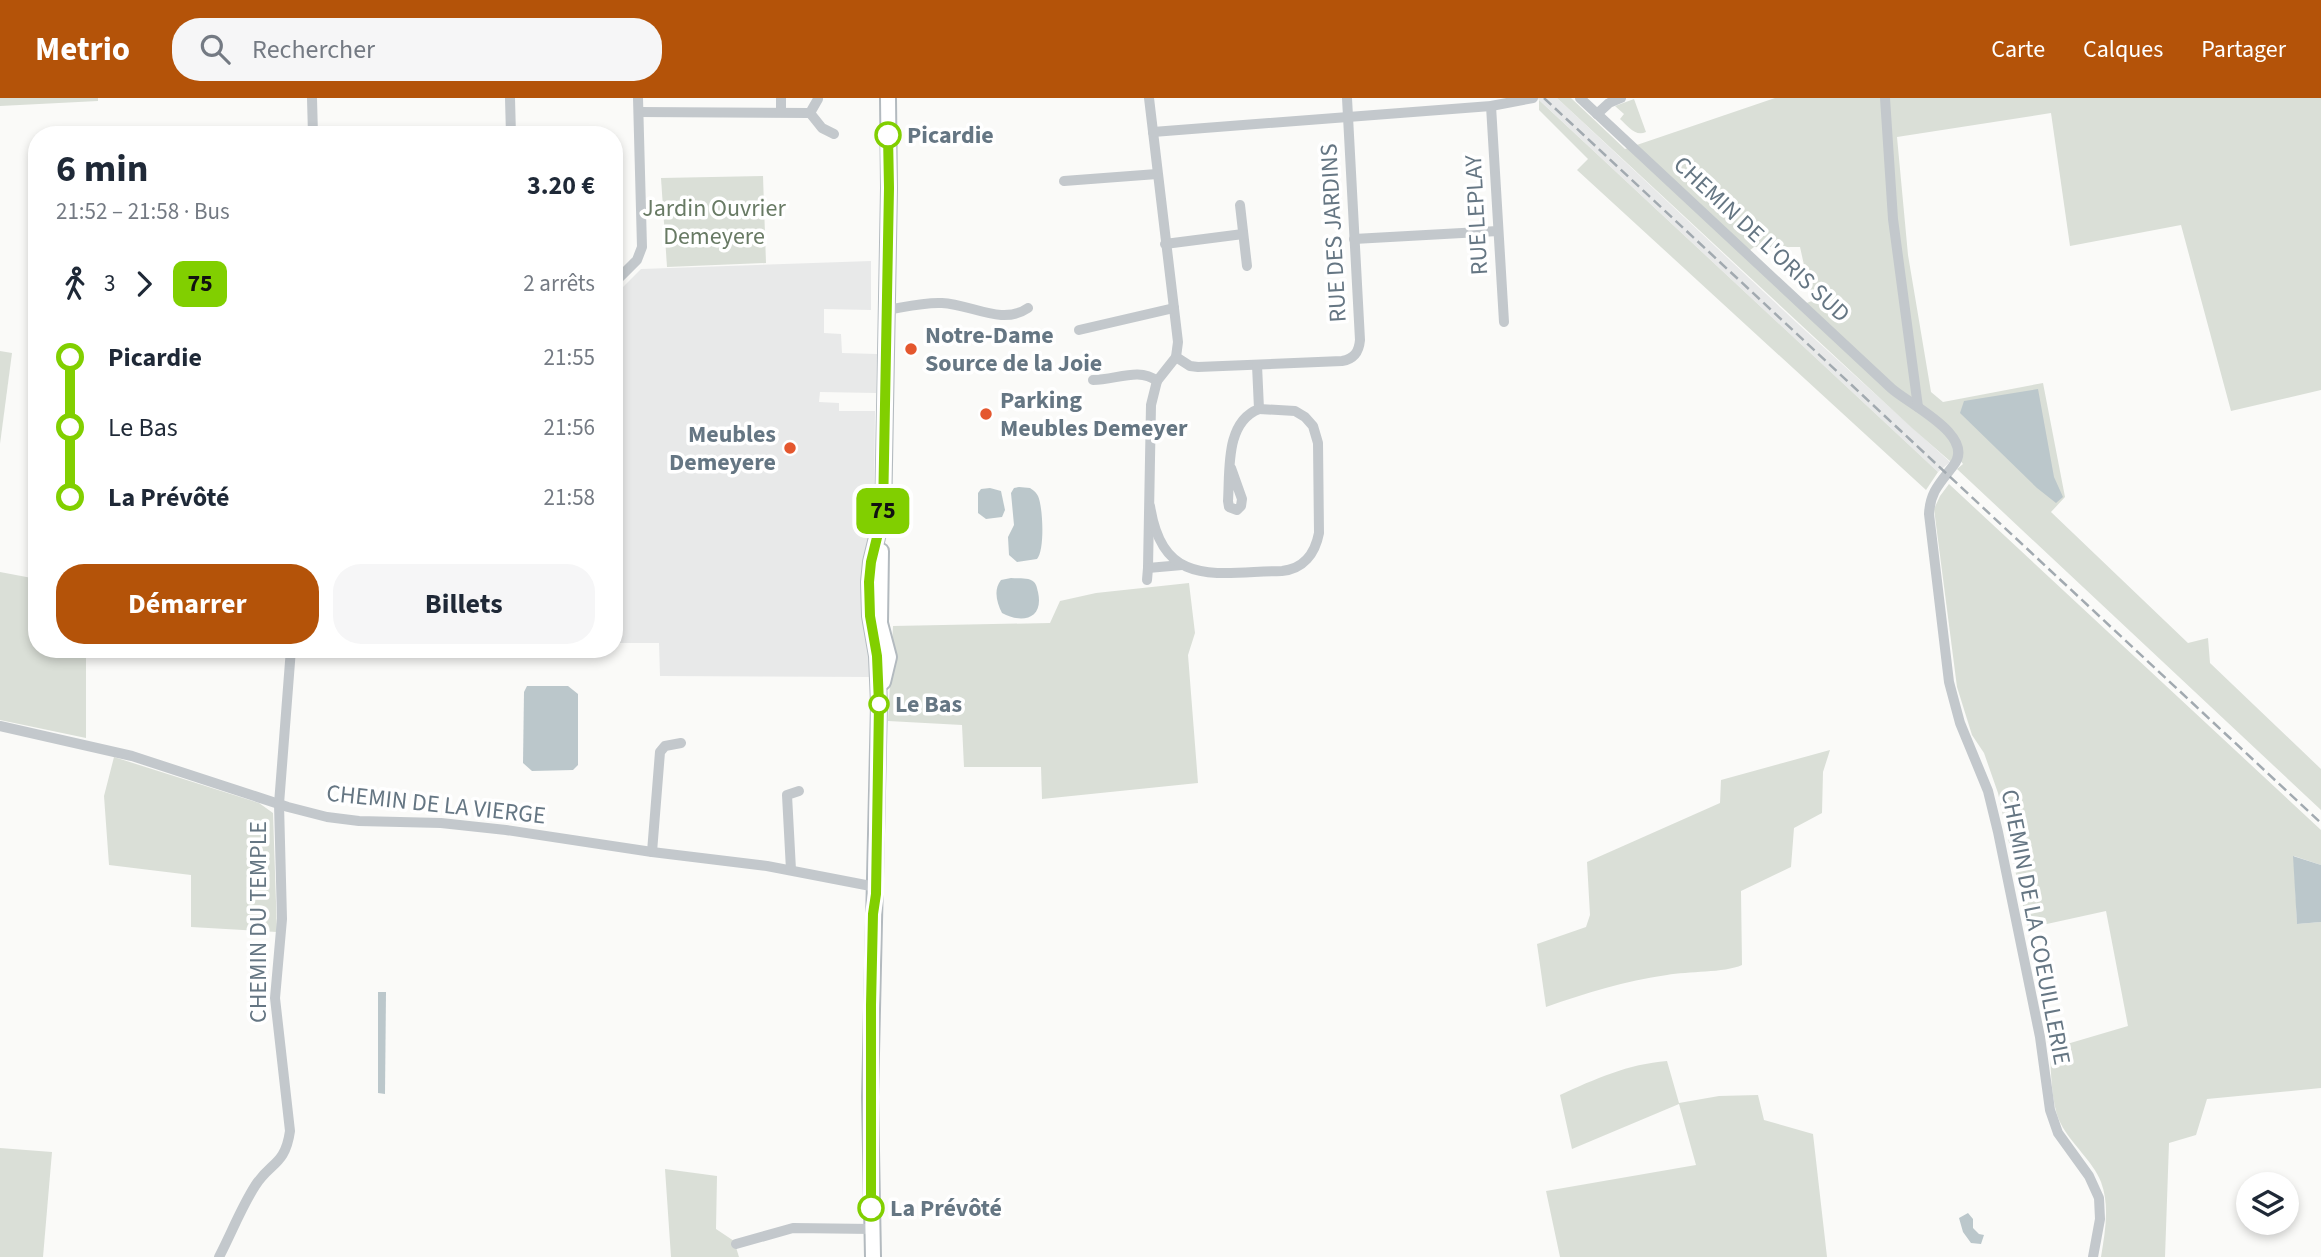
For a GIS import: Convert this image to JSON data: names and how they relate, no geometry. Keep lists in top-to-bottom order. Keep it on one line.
{"streets":{"street":["RUE LEPLAY","RUE DES JARDINS","CHEMIN DE L'ORIS SUD","CHEMIN DE LA VIERGE","CHEMIN DU TEMPLE","CHEMIN DE LA COEUILLERIE"]},"crossings":[["CHEMIN DE L'ORIS SUD","CHEMIN DE LA COEUILLERIE"],["CHEMIN DE LA VIERGE","CHEMIN DU TEMPLE"]],"parks":["Jardin Ouvrier Demeyere"],"places":["Picardie","Notre-Dame Source de la Joie","Parking Meubles Demeyer","Meubles Demeyere","Le Bas","La Prévôté"],"lines":["bus line 75"],"page":{"header":"Metrio","search":"Rechercher","nav":["Carte","Calques","Partager"],"on_map":"75","heading":["6 min","21:52 – 21:58 · Bus","3.20 €"],"legs":["3","75","2 arrêts"],"list":[{"name":"Picardie","value":"21:55"},{"name":"Le Bas","value":"21:56"},{"name":"La Prévôté","value":"21:58"}],"buttons":["Démarrer","Billets"]}}
